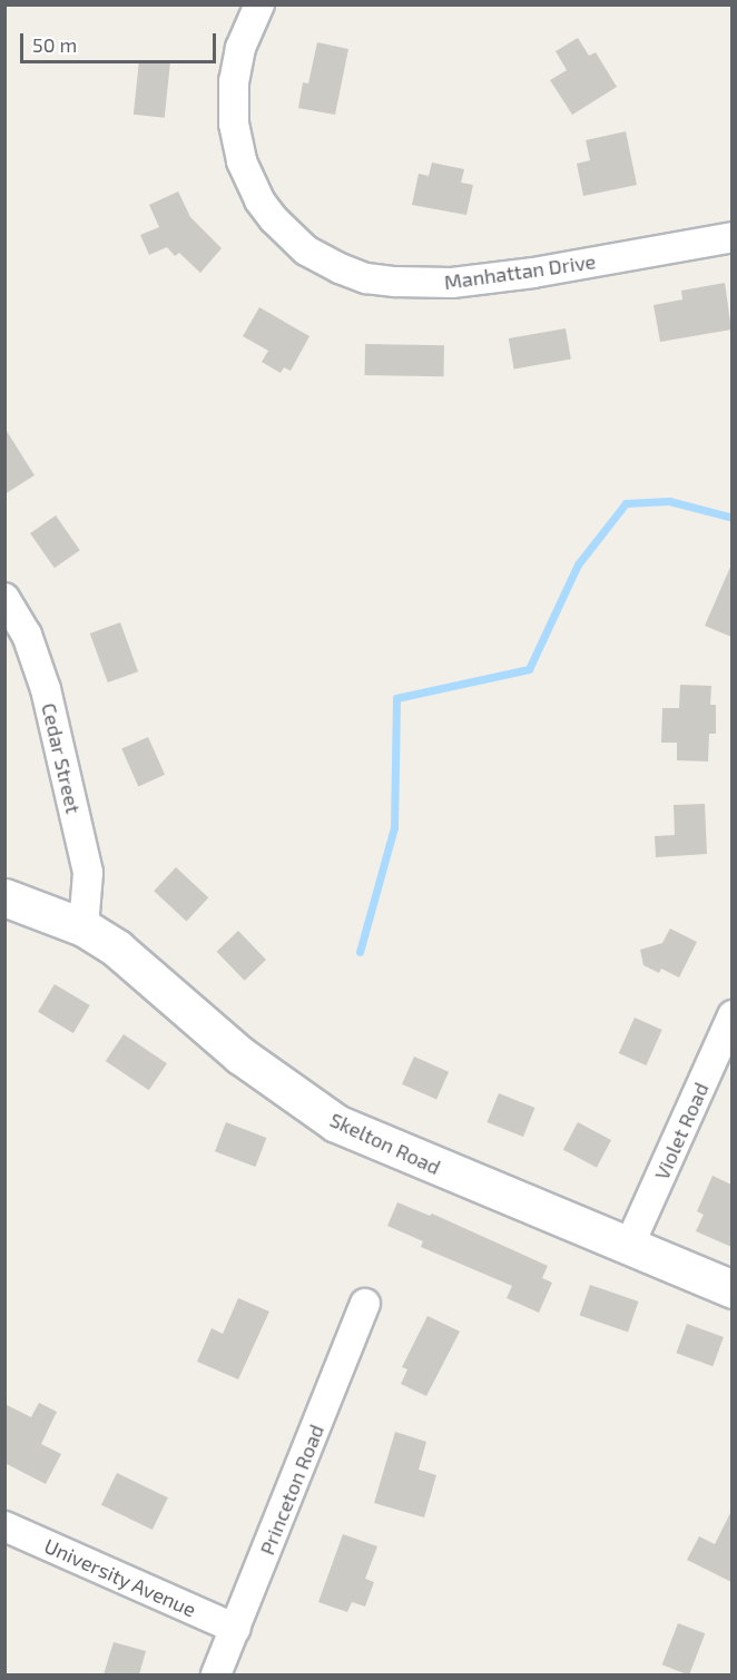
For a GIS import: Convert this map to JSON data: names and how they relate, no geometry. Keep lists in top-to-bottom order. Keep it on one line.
{"streets":{"street":["Manhattan Drive","Cedar Street","Violet Road","Skelton Road","Princeton Road","University Avenue"]},"crossings":[["Cedar Street","Skelton Road"],["Violet Road","Skelton Road"],["Princeton Road","University Avenue"]],"scale_bar":"50 m"}
